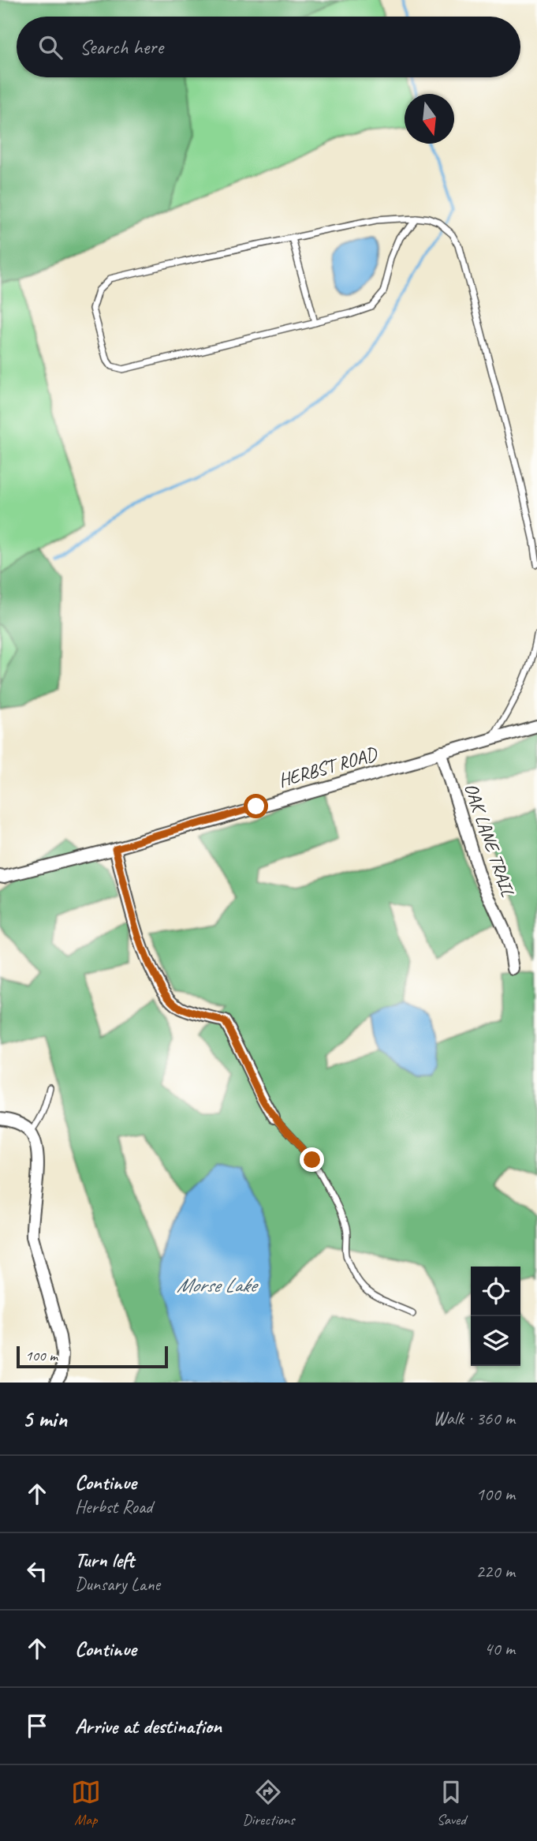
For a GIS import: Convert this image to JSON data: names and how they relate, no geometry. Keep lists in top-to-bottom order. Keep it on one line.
{"streets":{"street":["HERBST ROAD","OAK LANE TRAIL"]},"crossings":[["HERBST ROAD","OAK LANE TRAIL"]],"water":["Morse Lake"],"scale_bar":"100 m","north":"bottom","page":{"search":"Search here","scale":"100 m","heading":["5 min","Walk · 360 m"],"list":[["Continue","Herbst Road","100 m"],["Turn left","Dunsary Lane","220 m"],["Continue","40 m"],"Arrive at destination"],"nav":["Map","Directions","Saved"]}}
